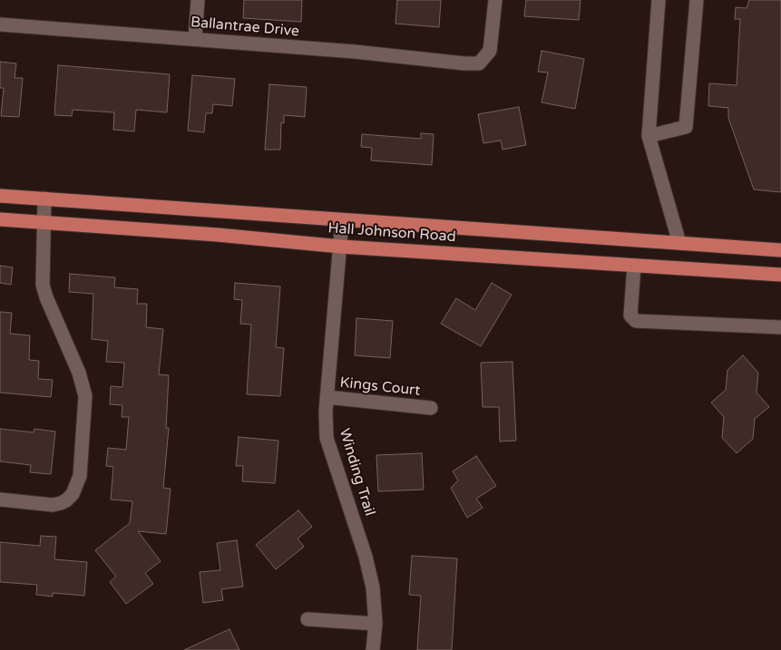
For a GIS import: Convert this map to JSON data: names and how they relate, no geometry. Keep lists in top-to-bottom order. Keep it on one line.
{"streets":{"main road":["Hall Johnson Road"],"street":["Ballantrae Drive","Kings Court","Winding Trail"]},"crossings":[["Hall Johnson Road","Winding Trail"],["Kings Court","Winding Trail"]]}
